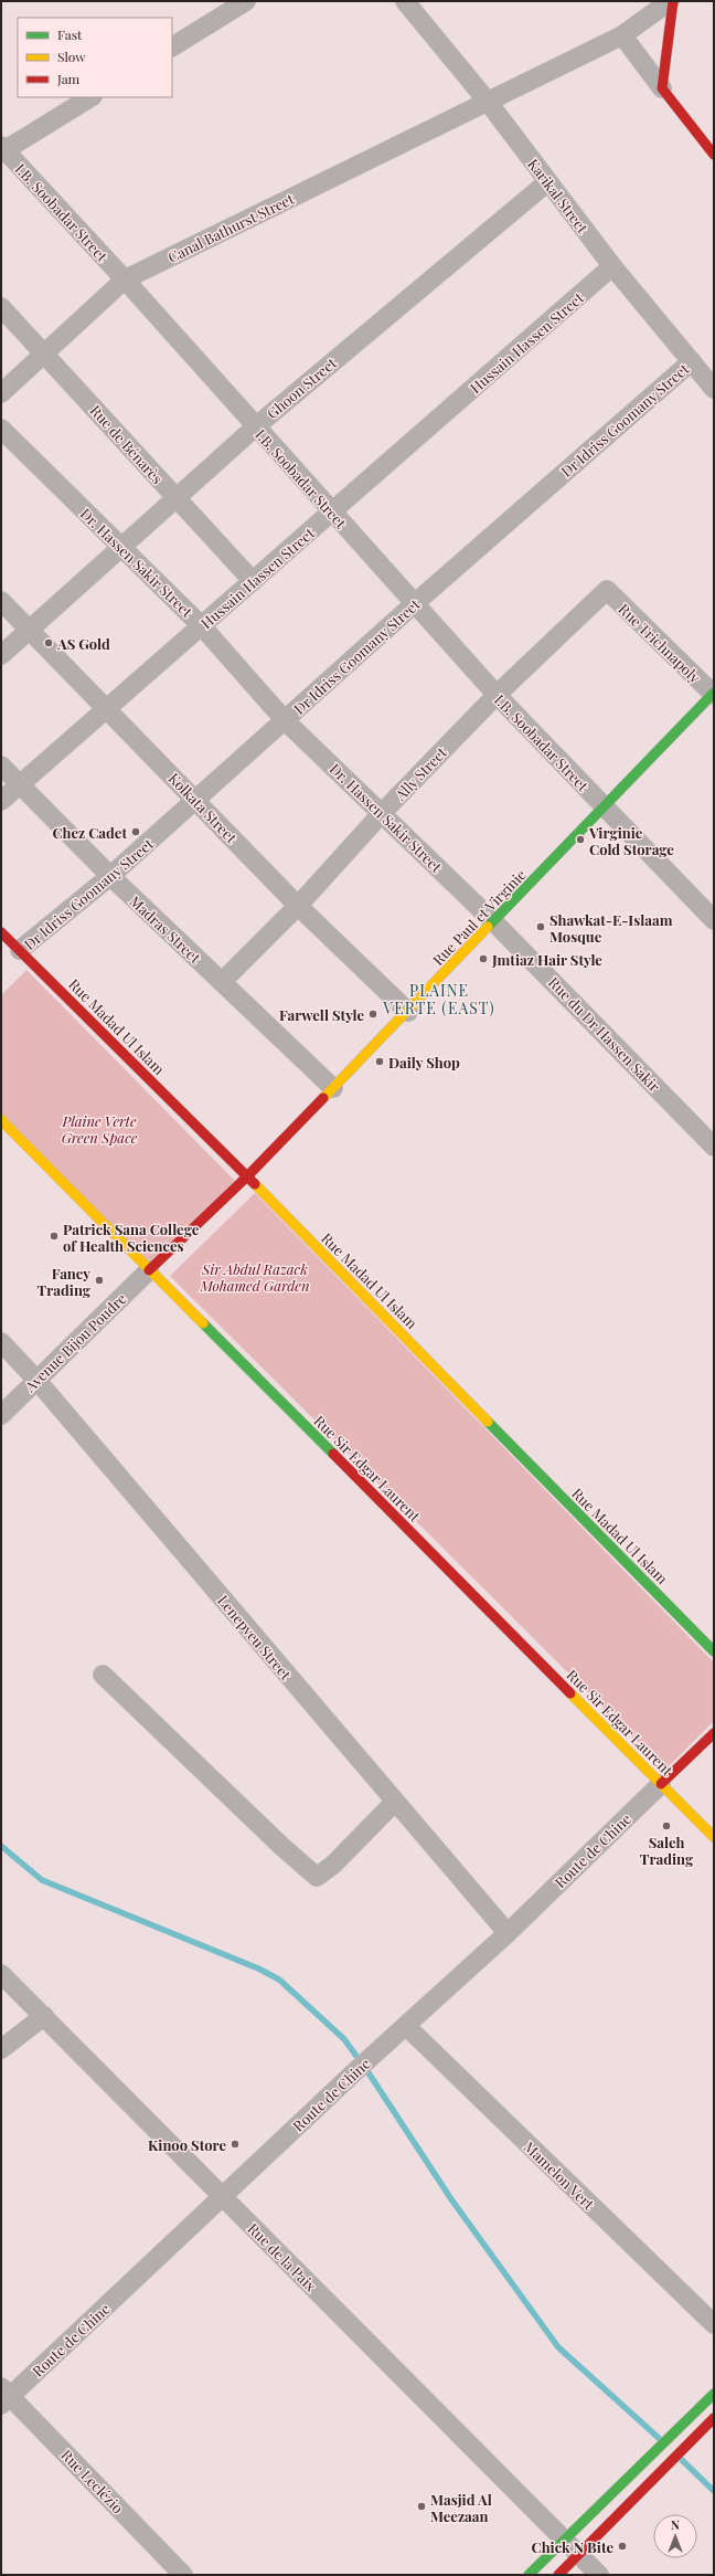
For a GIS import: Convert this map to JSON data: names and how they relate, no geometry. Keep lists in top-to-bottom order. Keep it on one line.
{"streets":{"main road":["Rue Paul et Virginie","Rue Madad Ul Islam","Rue Sir Edgar Laurent"],"street":["Karikal Street","I.B. Soobadar Street","Canal Bathurst Street","Hussain Hassen Street","Ghoon Street","Dr Idriss Goomany Street","Rue de Bénarès","Dr. Hassen Sakir Street","Rue Trichnapoly","Ally Street","Kolkata Street","Madras Street","Rue du Dr Hassen Sakir","Avenue Bijou Poudre","Lenepveu Street","Route de Chine","Mamelon Vert","Rue de la Paix","Rue Leclézio"]},"crossings":[["Karikal Street","Canal Bathurst Street"],["Karikal Street","Hussain Hassen Street"],["Karikal Street","Ghoon Street"],["Karikal Street","Dr Idriss Goomany Street"],["I.B. Soobadar Street","Canal Bathurst Street"],["I.B. Soobadar Street","Hussain Hassen Street"],["I.B. Soobadar Street","Ghoon Street"],["I.B. Soobadar Street","Dr Idriss Goomany Street"],["I.B. Soobadar Street","Ally Street"],["I.B. Soobadar Street","Rue Paul et Virginie"],["Canal Bathurst Street","Rue de Bénarès"],["Hussain Hassen Street","Rue de Bénarès"],["Hussain Hassen Street","Dr. Hassen Sakir Street"],["Hussain Hassen Street","Kolkata Street"],["Hussain Hassen Street","Madras Street"],["Ghoon Street","Rue de Bénarès"],["Ghoon Street","Dr. Hassen Sakir Street"],["Ghoon Street","Kolkata Street"],["Dr Idriss Goomany Street","Dr. Hassen Sakir Street"],["Dr Idriss Goomany Street","Kolkata Street"],["Dr Idriss Goomany Street","Madras Street"],["Dr Idriss Goomany Street","Rue Madad Ul Islam"],["Dr. Hassen Sakir Street","Ally Street"],["Dr. Hassen Sakir Street","Rue Paul et Virginie"],["Dr. Hassen Sakir Street","Rue du Dr Hassen Sakir"],["Rue Trichnapoly","Ally Street"],["Rue Trichnapoly","Rue Paul et Virginie"],["Ally Street","Kolkata Street"],["Ally Street","Madras Street"],["Kolkata Street","Rue Paul et Virginie"],["Rue Paul et Virginie","Madras Street"],["Rue Paul et Virginie","Rue Madad Ul Islam"],["Rue Paul et Virginie","Rue du Dr Hassen Sakir"],["Rue Paul et Virginie","Avenue Bijou Poudre"],["Rue Paul et Virginie","Rue Sir Edgar Laurent"],["Avenue Bijou Poudre","Rue Sir Edgar Laurent"],["Avenue Bijou Poudre","Lenepveu Street"],["Rue Sir Edgar Laurent","Route de Chine"],["Lenepveu Street","Route de Chine"],["Route de Chine","Mamelon Vert"],["Route de Chine","Rue de la Paix"],["Route de Chine","Rue Leclézio"]],"districts":["PLAINE VERTE (EAST)"],"parks":["Plaine Verte Green Space","Sir Abdul Razack Mohamed Garden"],"places":["AS Gold","Chez Cadet","Virginie Cold Storage","Shawkat-E-Islaam Mosque","Jmtiaz Hair Style","Farwell Style","Daily Shop","Patrick Sana College of Health Sciences","Fancy Trading","Saleh Trading","Kinoo Store","Masjid Al Meezaan","Chick N Bite"],"legend":["Fast","Slow","Jam"],"north":"top"}
